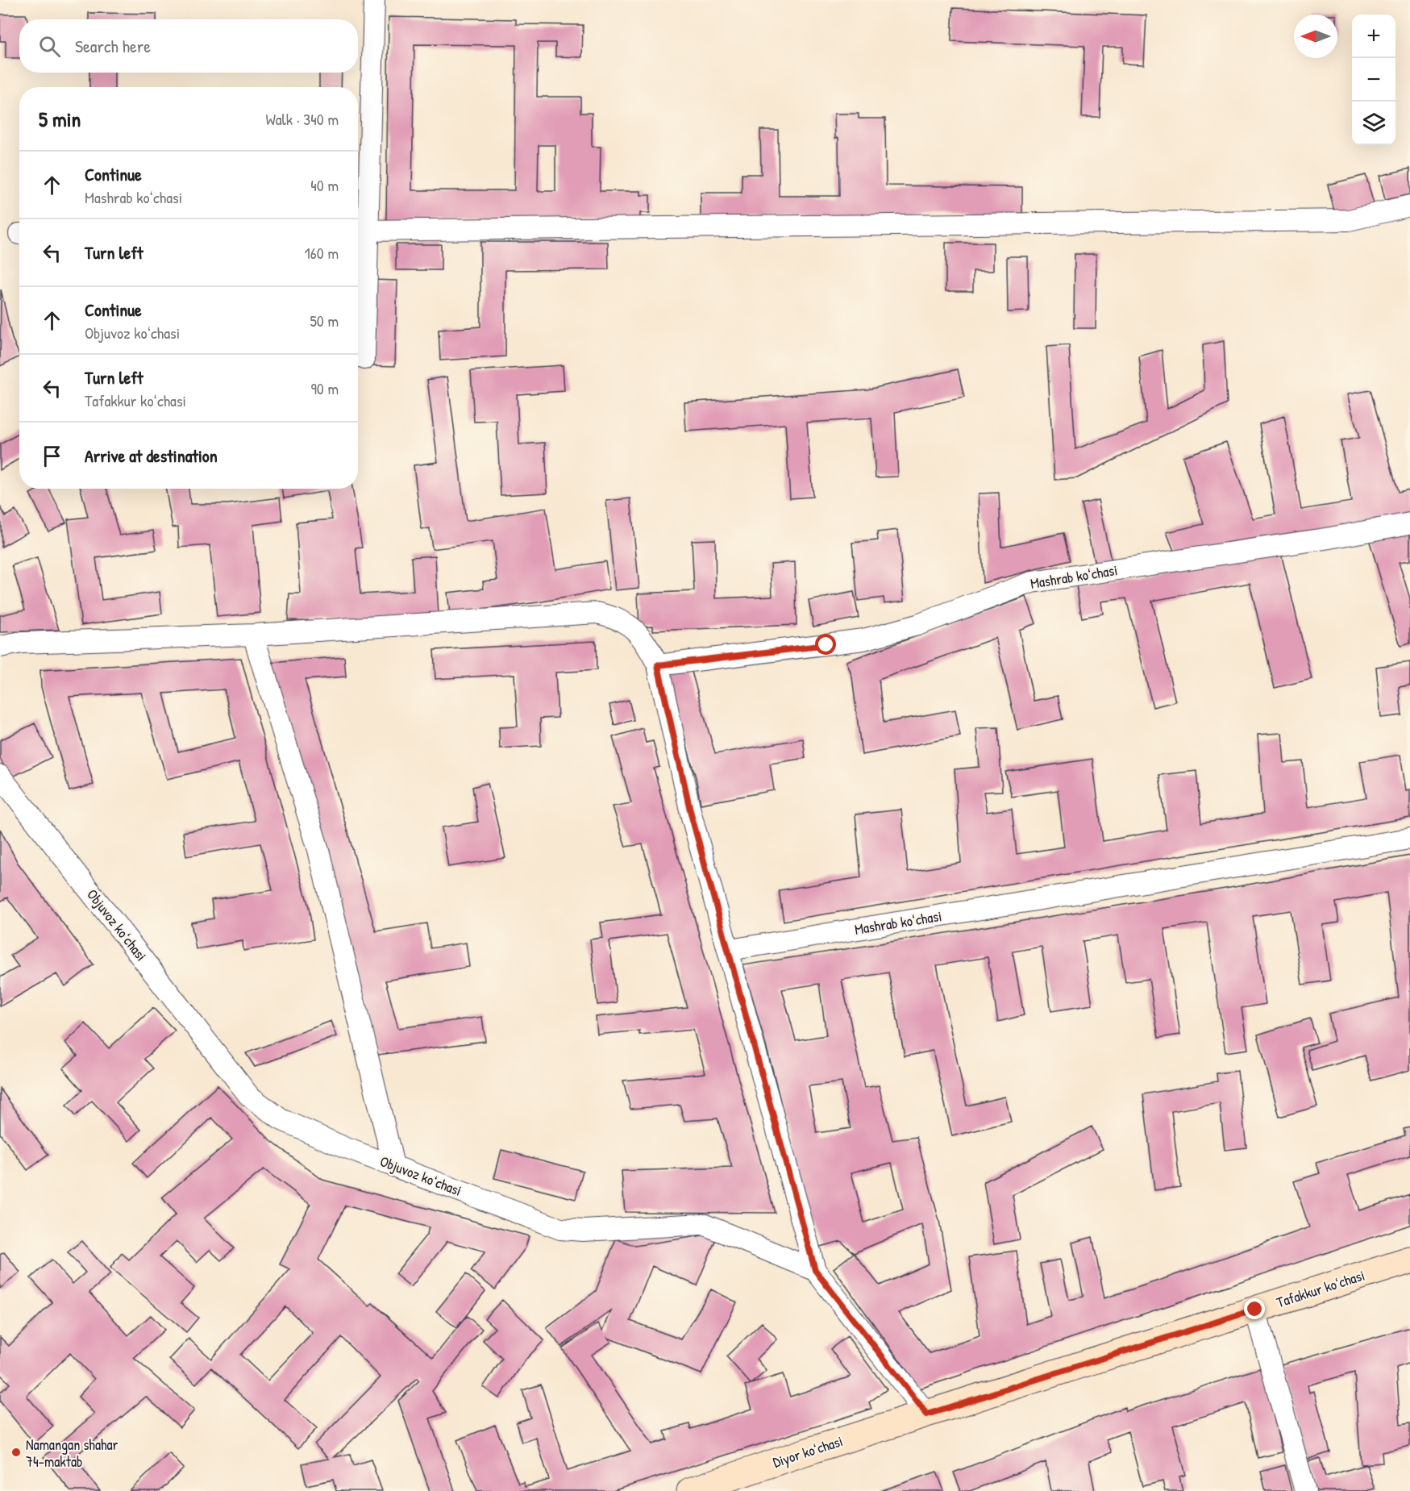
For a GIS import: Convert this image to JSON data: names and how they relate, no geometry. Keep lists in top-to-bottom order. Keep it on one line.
{"streets":{"main road":["Tafakkur koʻchasi","Diyor koʻchasi"],"street":["Mashrab koʻchasi","Objuvoz koʻchasi"]},"crossings":[["Objuvoz koʻchasi","Tafakkur koʻchasi"],["Objuvoz koʻchasi","Diyor koʻchasi"],["Tafakkur koʻchasi","Diyor koʻchasi"]],"places":["Namangan shahar 74-maktab"],"north":"left","page":{"map_buttons":["+","−"],"search":"Search here","heading":["5 min","Walk · 340 m"],"list":[["Continue","Mashrab koʻchasi","40 m"],["Turn left","160 m"],["Continue","Objuvoz koʻchasi","50 m"],["Turn left","Tafakkur koʻchasi","90 m"],"Arrive at destination"]}}
